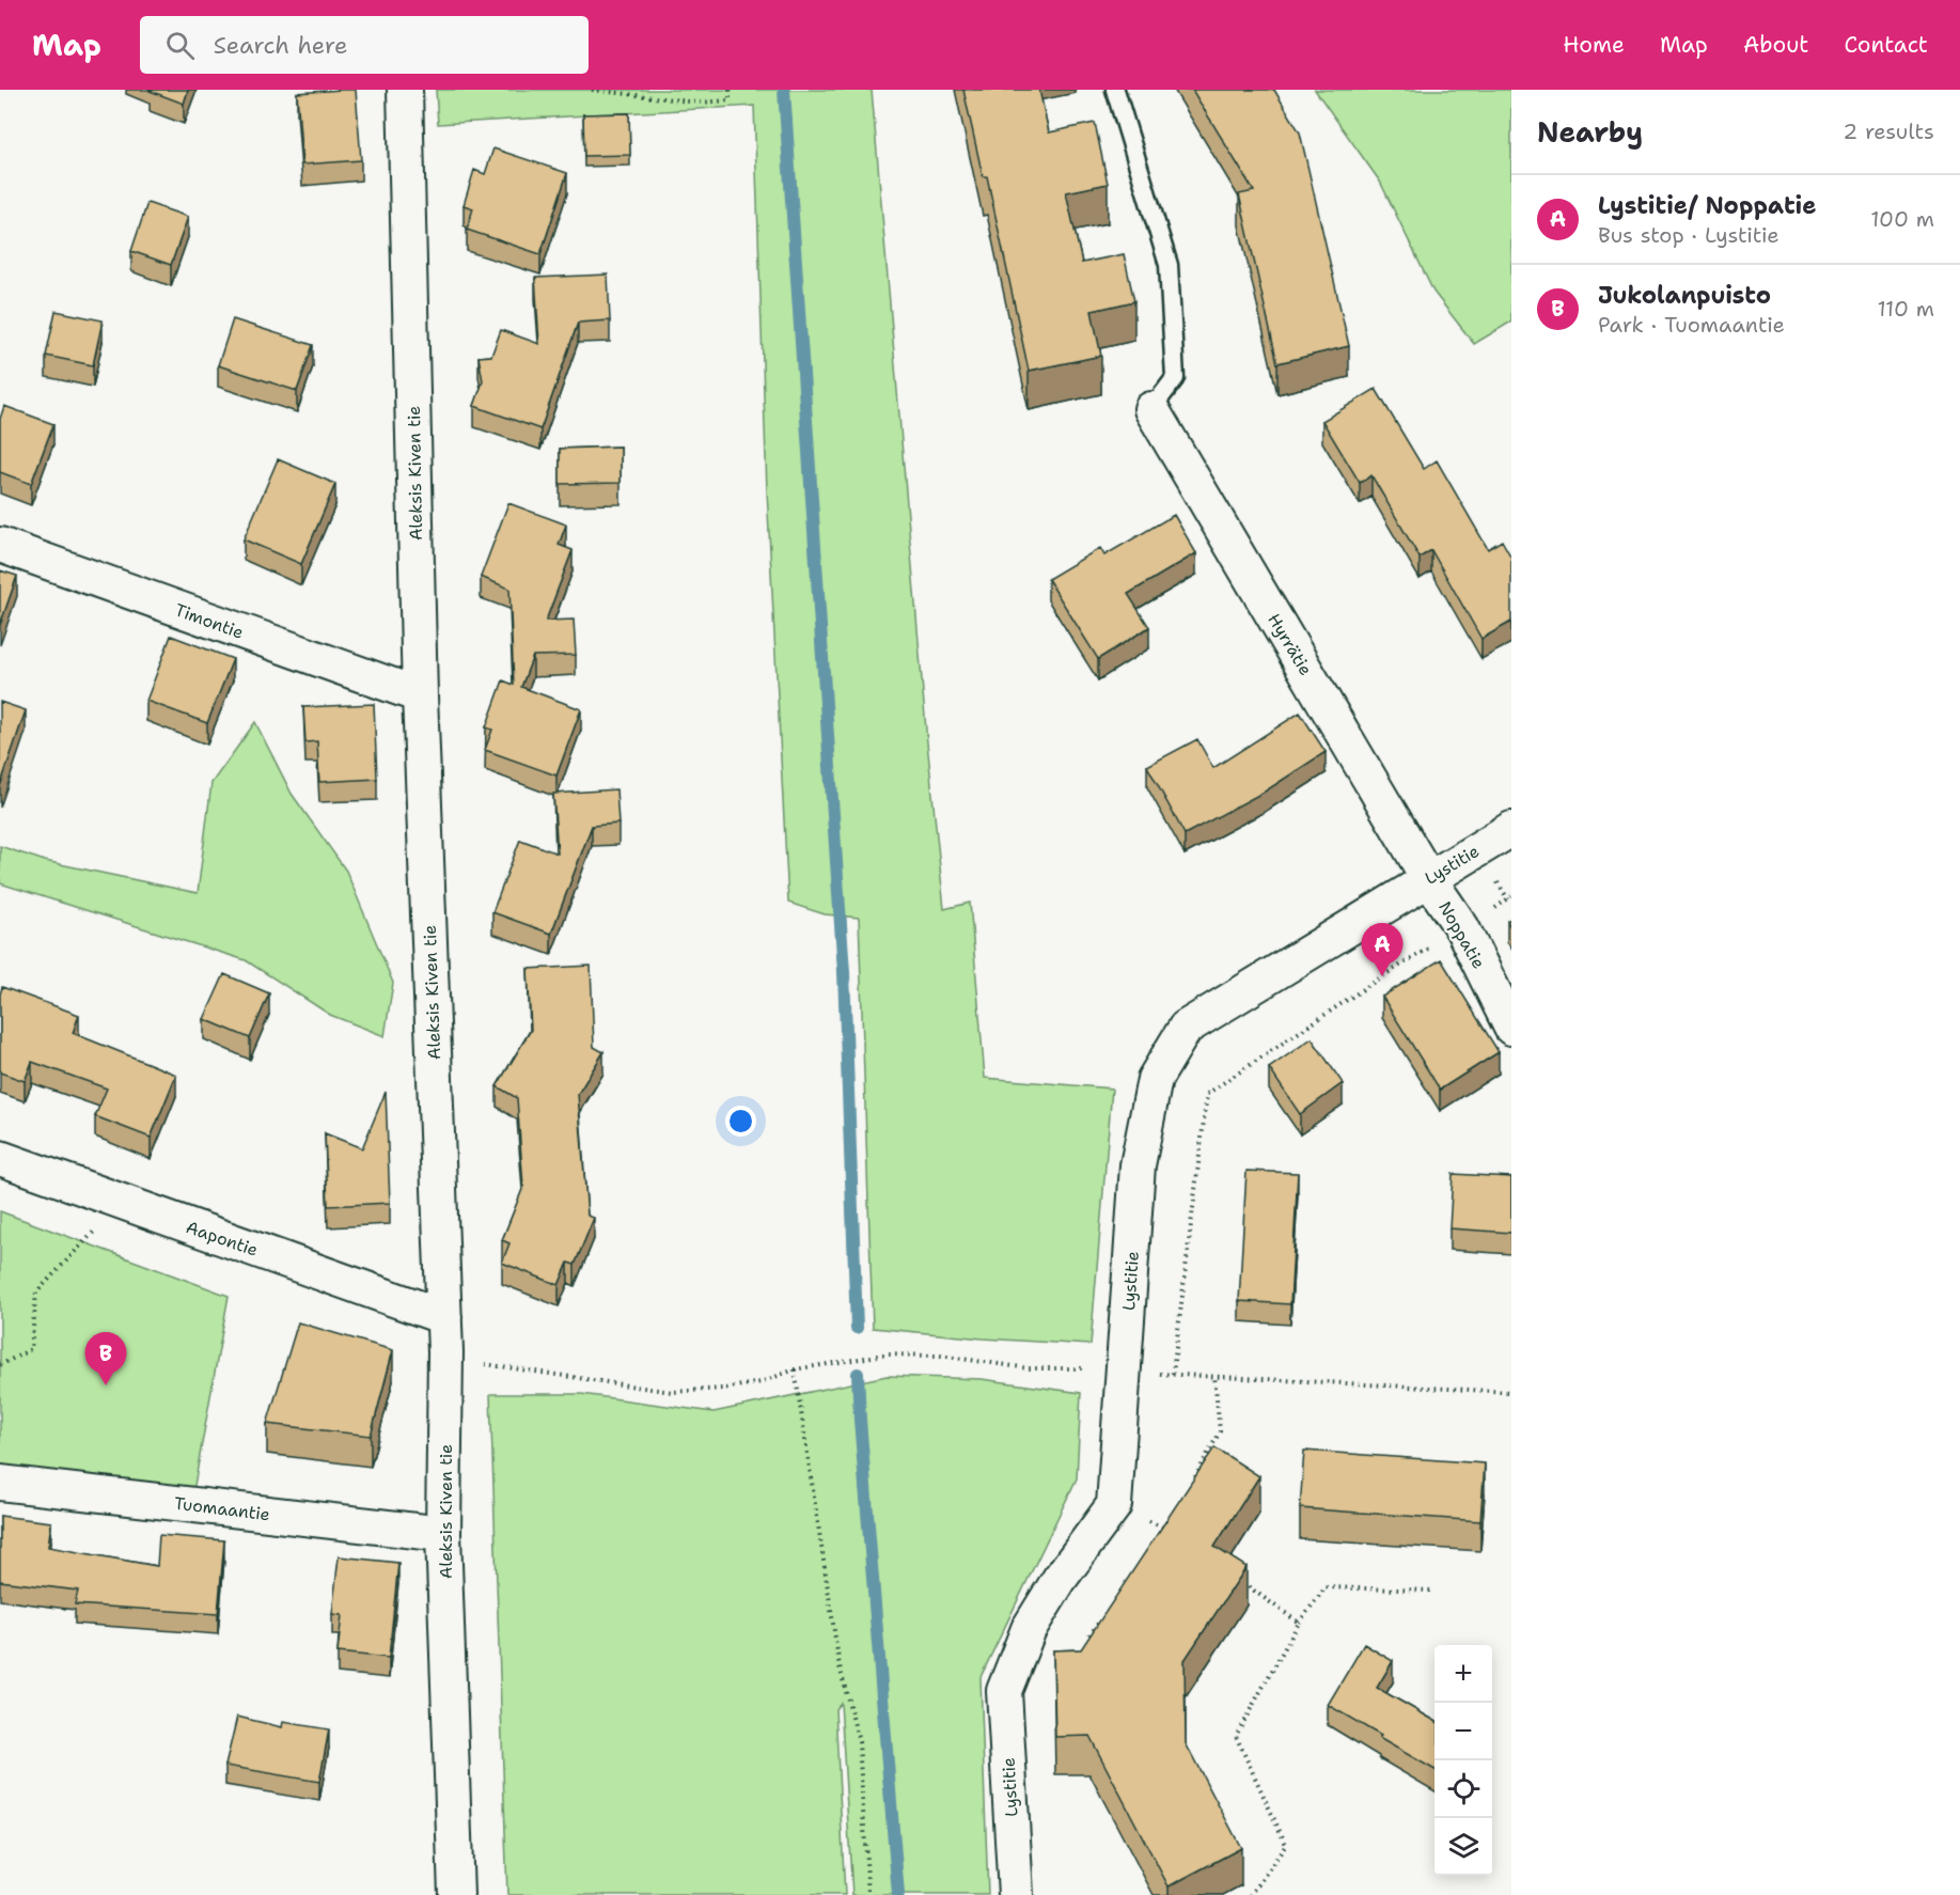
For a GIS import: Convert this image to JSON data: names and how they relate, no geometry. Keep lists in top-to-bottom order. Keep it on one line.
{"streets":{"street":["Aleksis Kiven tie","Timontie","Hyrrätie","Lystitie","Noppatie","Aapontie","Tuomaantie"]},"crossings":[["Aleksis Kiven tie","Timontie"],["Aleksis Kiven tie","Aapontie"],["Aleksis Kiven tie","Tuomaantie"],["Hyrrätie","Lystitie"],["Hyrrätie","Noppatie"],["Lystitie","Noppatie"]],"page":{"header":"Map","search":"Search here","nav":["Home","Map","About","Contact"],"heading":["Nearby","2 results"],"list":[{"mark":"A","name":"Lystitie/ Noppatie","note":"Bus stop · Lystitie","value":"100 m"},{"mark":"B","name":"Jukolanpuisto","note":"Park · Tuomaantie","value":"110 m"}],"pins":["A","B"],"map_buttons":["+","−"]}}
